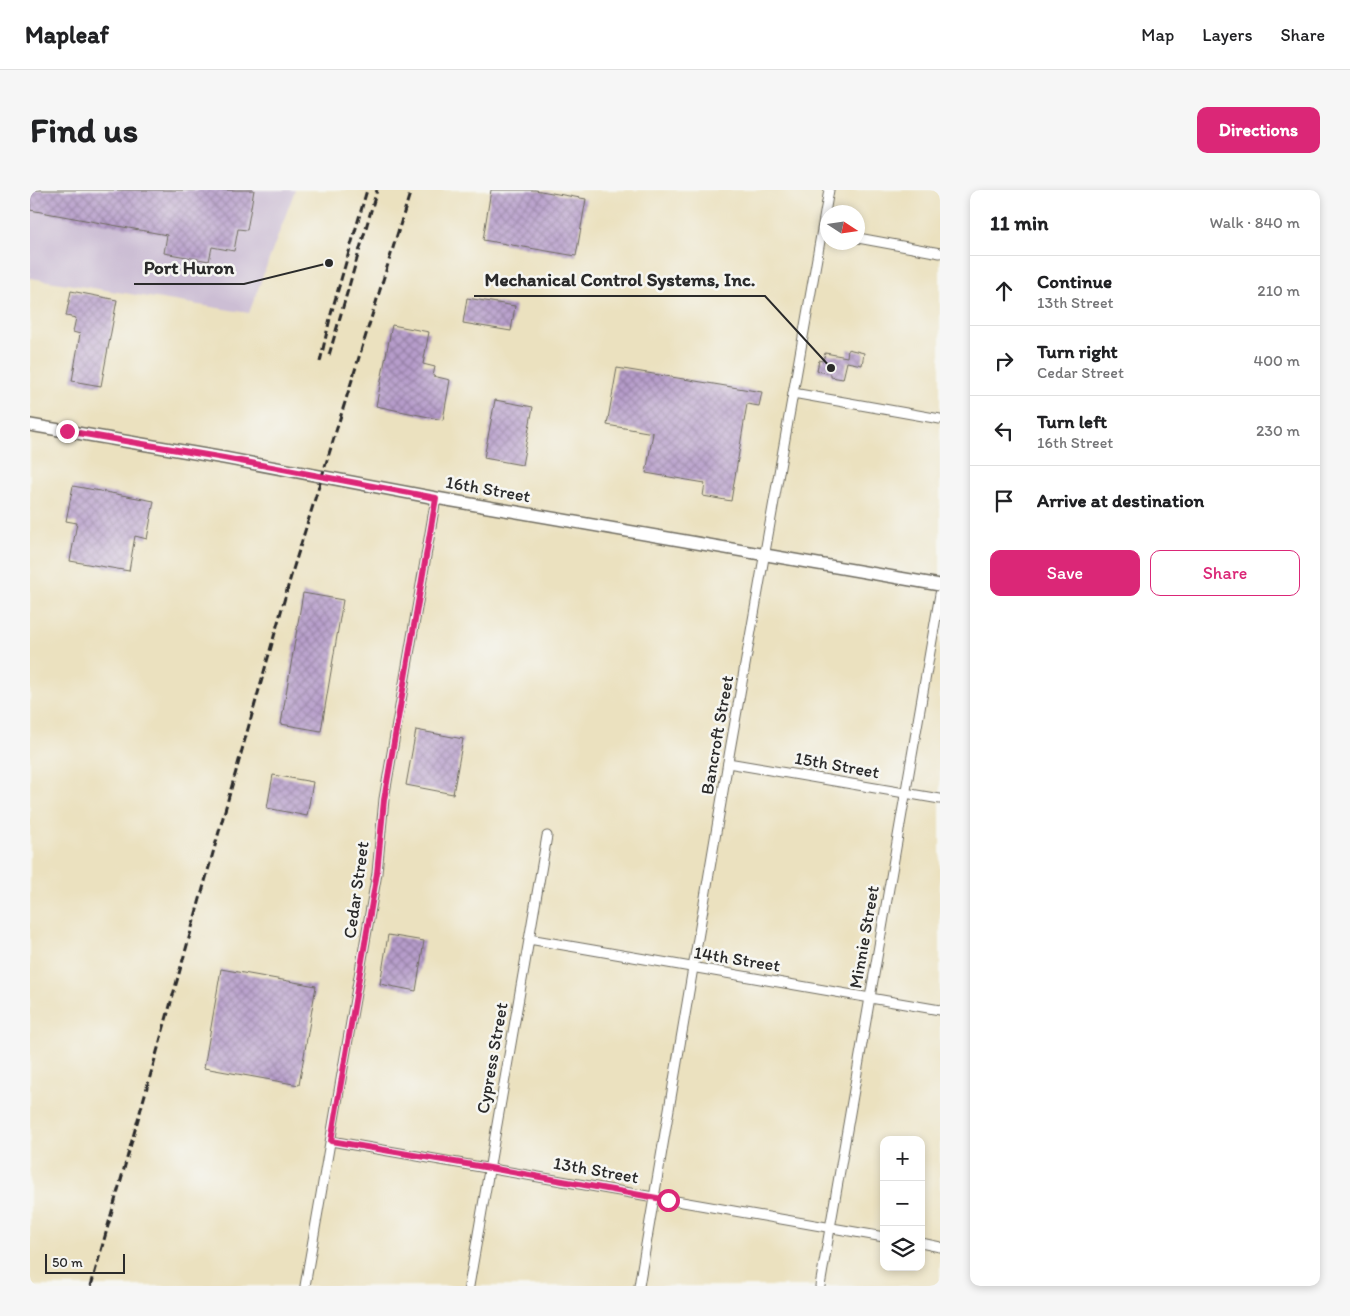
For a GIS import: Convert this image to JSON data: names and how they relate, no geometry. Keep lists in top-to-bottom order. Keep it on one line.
{"streets":{"street":["16th Street","Bancroft Street","15th Street","Cedar Street","Minnie Street","14th Street","Cypress Street","13th Street"]},"crossings":[["16th Street","Bancroft Street"],["16th Street","Cedar Street"],["Bancroft Street","15th Street"],["Bancroft Street","14th Street"],["Bancroft Street","13th Street"],["15th Street","Minnie Street"],["Cedar Street","13th Street"],["Minnie Street","14th Street"],["Minnie Street","13th Street"],["14th Street","Cypress Street"],["Cypress Street","13th Street"]],"places":["Port Huron","Mechanical Control Systems, Inc."],"scale_bar":"50 m","north":"right","page":{"header":"Mapleaf","nav":["Map","Layers","Share"],"buttons":["Directions",["Save","Share"]],"title":"Find us","heading":["11 min","Walk · 840 m"],"list":[["Continue","13th Street","210 m"],["Turn right","Cedar Street","400 m"],["Turn left","16th Street","230 m"],"Arrive at destination"],"map_buttons":["+","−"],"scale":"50 m"}}
